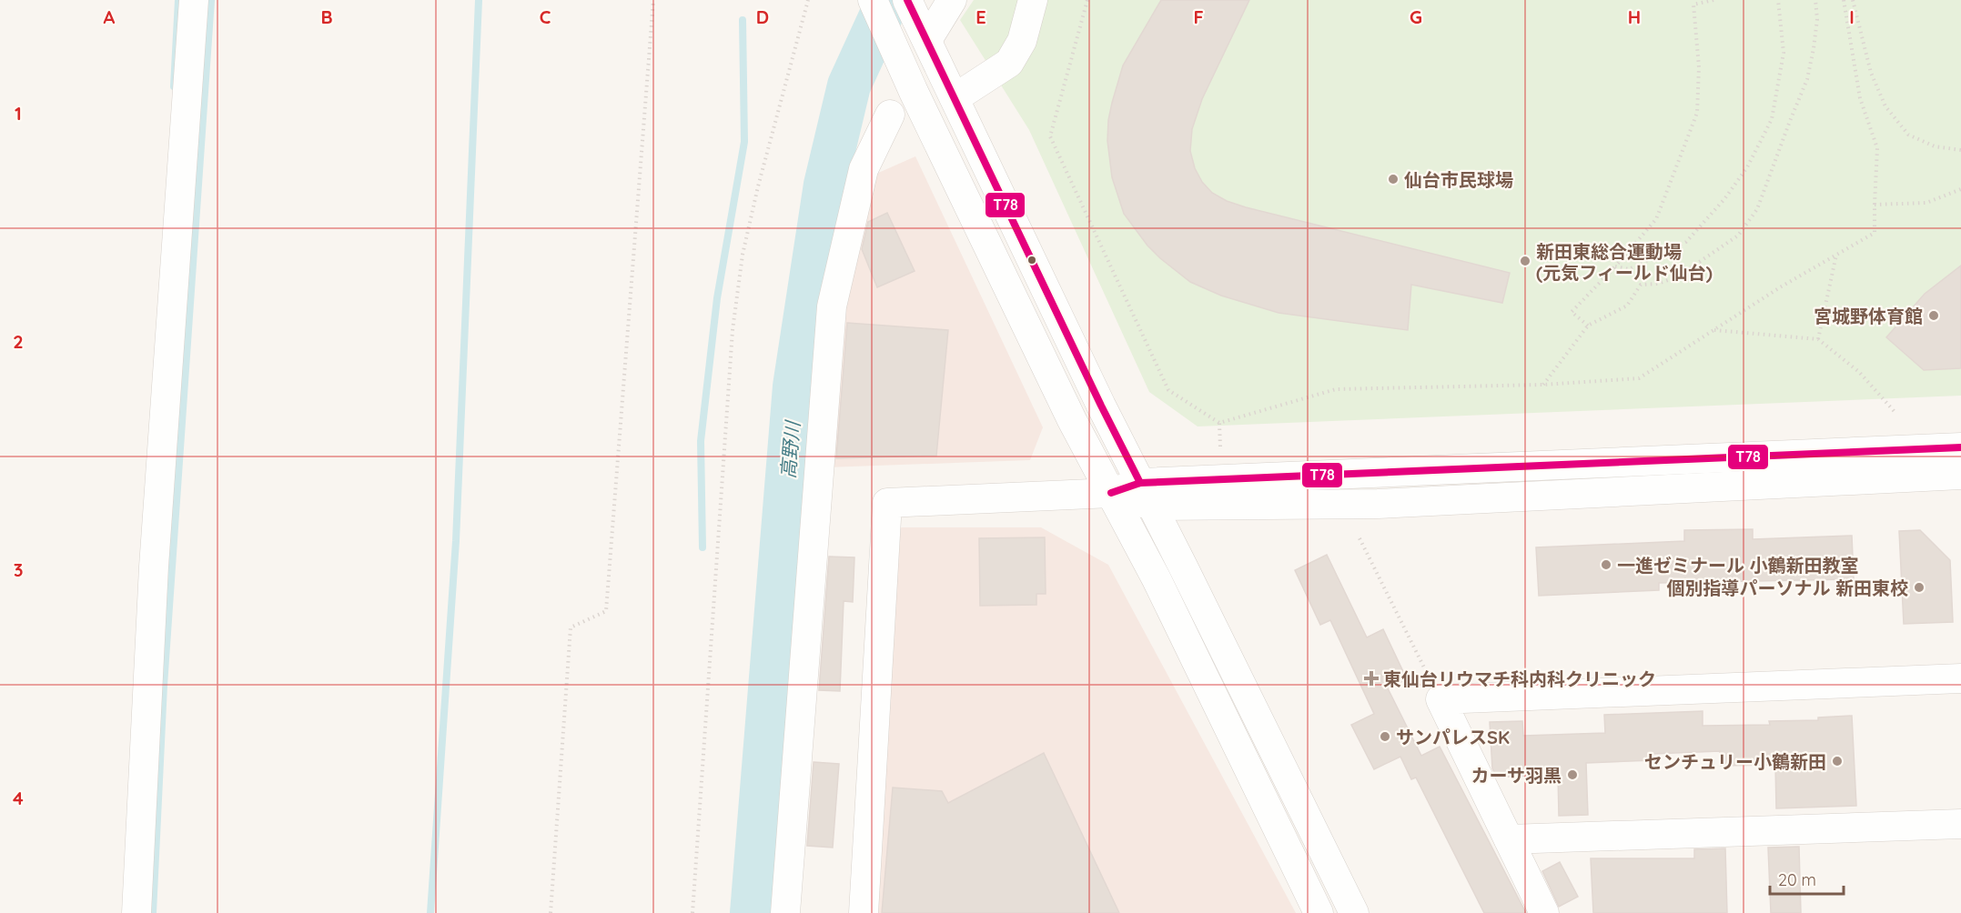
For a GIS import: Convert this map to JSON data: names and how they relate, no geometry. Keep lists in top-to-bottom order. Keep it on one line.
{"water":["高野川"],"places":{"other":["仙台市民球場","新田東総合運動場 (元気フィールド仙台)","宮城野体育館","一進ゼミナール 小鶴新田教室","個別指導パーソナル 新田東校","サンパレスSK","センチュリー小鶴新田","カーサ羽黒"],"health":["東仙台リウマチ科内科クリニック"]},"lines":["transit line T78"],"scale_bar":"20 m","grid":{"columns":["A","B","C","D","E","F","G","H","I"],"rows":["1","2","3","4"]}}
